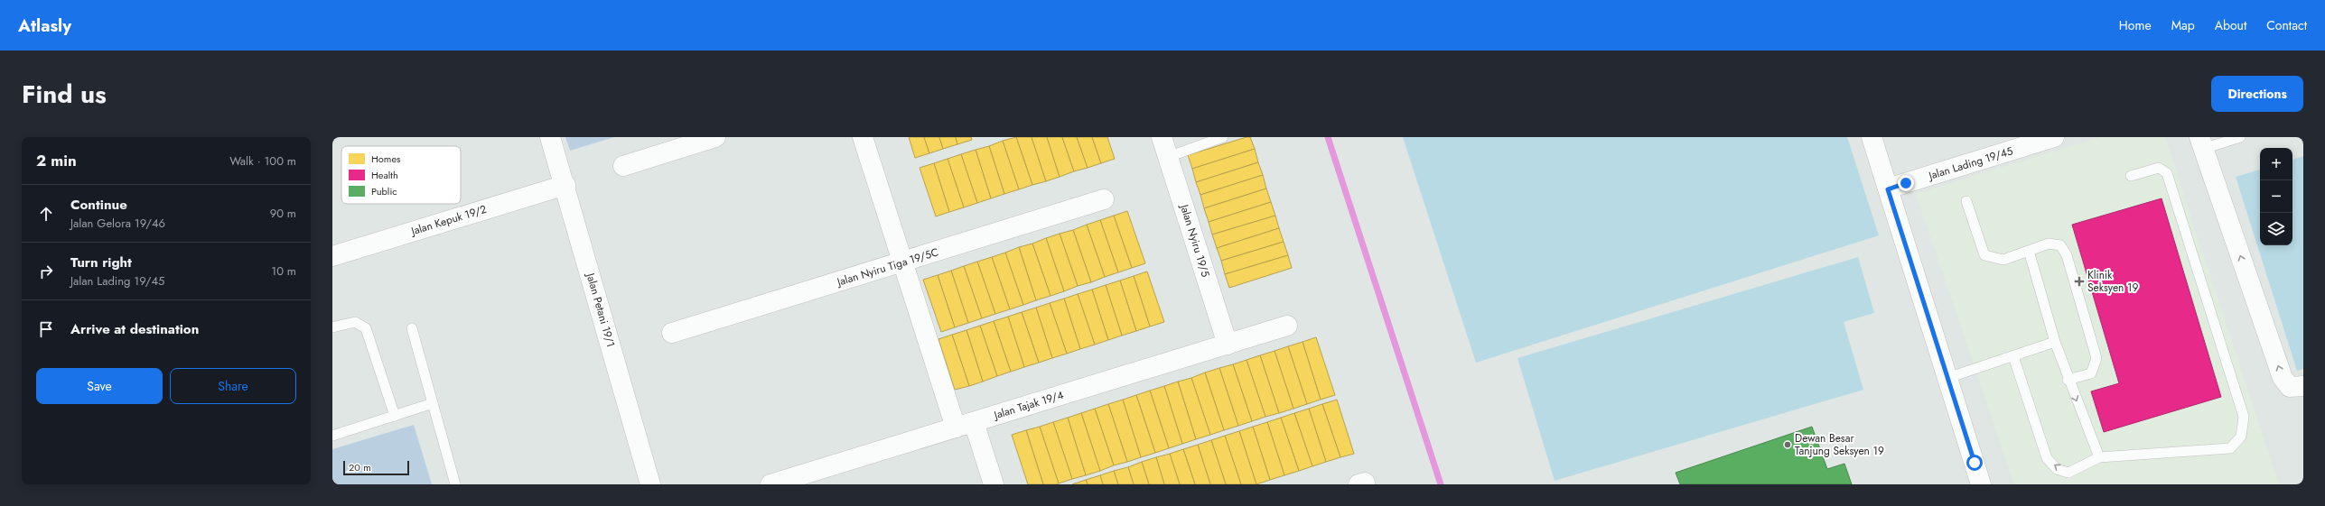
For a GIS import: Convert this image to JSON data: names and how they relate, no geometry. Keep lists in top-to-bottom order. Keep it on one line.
{"streets":{"street":["Jalan Lading 19/45","Jalan Kepuk 19/2","Jalan Nyiru 19/5","Jalan Nyiru Tiga 19/5C","Jalan Petani 19/1","Jalan Tajak 19/4"]},"crossings":[["Jalan Kepuk 19/2","Jalan Petani 19/1"],["Jalan Nyiru 19/5","Jalan Tajak 19/4"]],"places":{"health":["Klinik Seksyen 19"],"other":["Dewan Besar Tanjung Seksyen 19"]},"legend":["Homes","Health","Public"],"scale_bar":"20 m","page":{"header":"Atlasly","nav":["Home","Map","About","Contact"],"title":"Find us","buttons":["Directions",["Save","Share"]],"heading":["2 min","Walk · 100 m"],"map_buttons":["+","−"],"list":[["Continue","Jalan Gelora 19/46","90 m"],["Turn right","Jalan Lading 19/45","10 m"],"Arrive at destination"],"scale":"20 m"}}
